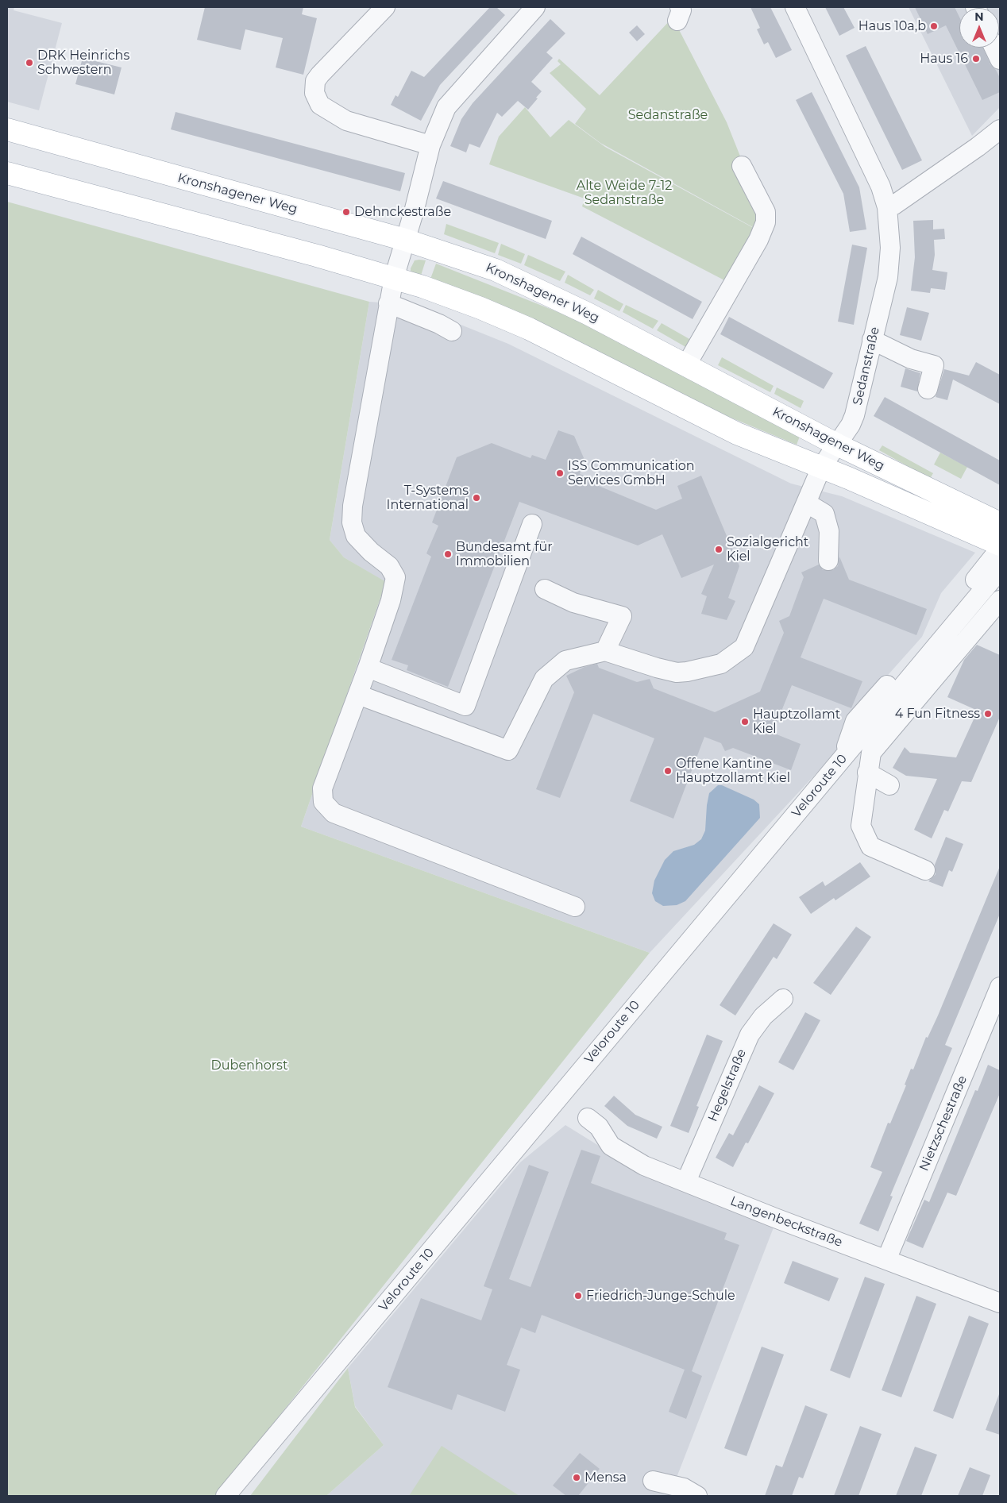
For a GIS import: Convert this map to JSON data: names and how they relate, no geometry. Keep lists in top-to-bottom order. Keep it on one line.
{"streets":{"main road":["Kronshagener Weg"],"street":["Sedanstraße","Veloroute 10","Hegelstraße","Nietzschestraße","Langenbeckstraße"]},"crossings":[["Kronshagener Weg","Sedanstraße"],["Hegelstraße","Langenbeckstraße"],["Nietzschestraße","Langenbeckstraße"]],"parks":["Sedanstraße","Alte Weide 7-12 Sedanstraße","Dubenhorst"],"places":["Haus 10a,b","Haus 16","DRK Heinrichs Schwestern","Dehnckestraße","ISS Communication Services GmbH","T-Systems International","Sozialgericht Kiel","Bundesamt für Immobilien","4 Fun Fitness","Hauptzollamt Kiel","Offene Kantine Hauptzollamt Kiel","Friedrich-Junge-Schule","Mensa"],"north":"top"}
